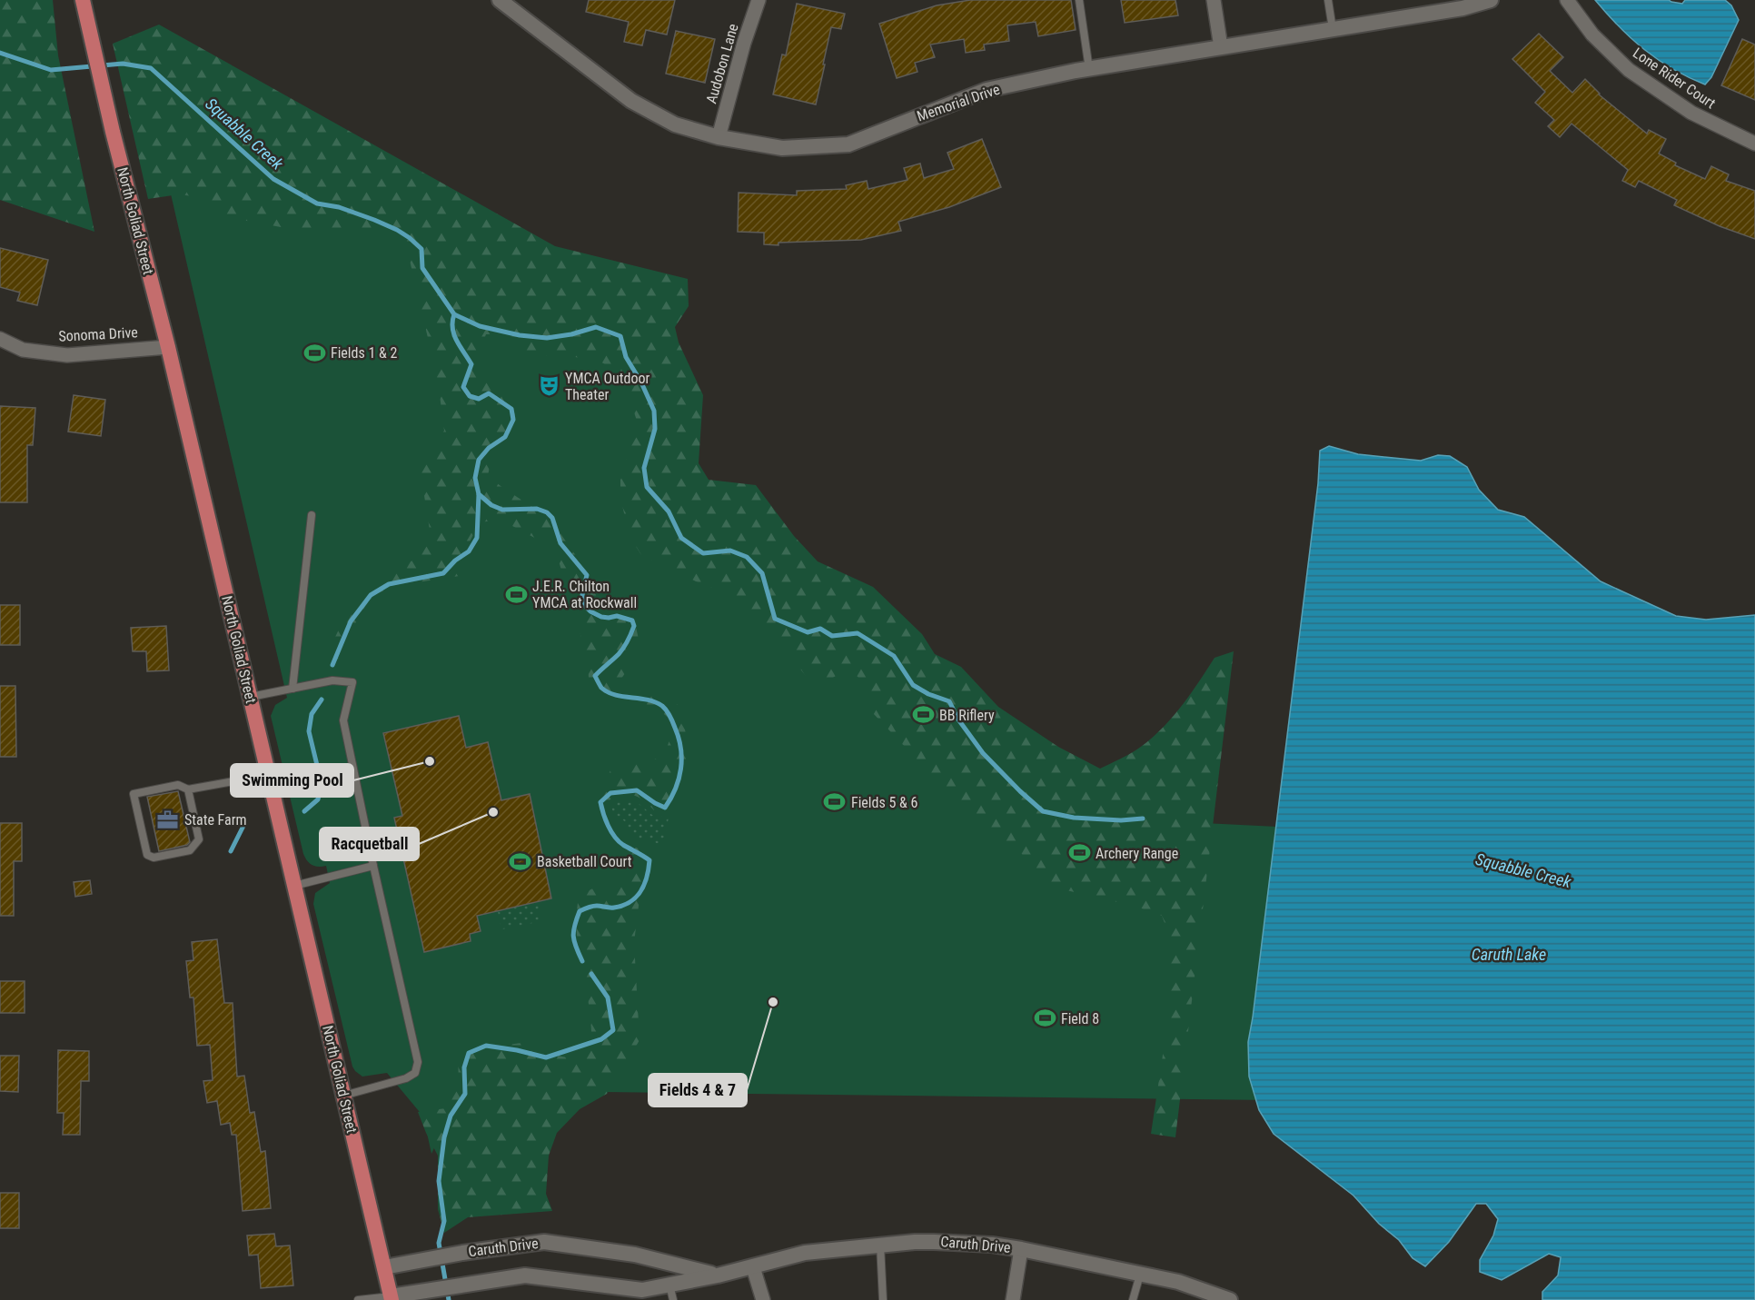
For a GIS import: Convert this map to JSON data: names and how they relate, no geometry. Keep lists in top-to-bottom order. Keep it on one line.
{"streets":{"main road":["North Goliad Street"],"street":["Audobon Lane","Lone Rider Court","Memorial Drive","Sonoma Drive","Caruth Drive"]},"crossings":[["Audobon Lane","Memorial Drive"],["North Goliad Street","Sonoma Drive"],["North Goliad Street","Caruth Drive"]],"water":["Squabble Creek","Caruth Lake"],"places":{"sports":["Fields 1 & 2","J.E.R. Chilton YMCA at Rockwall","BB Riflery","Fields 5 & 6","Archery Range","Basketball Court","Field 8"],"theatre":["YMCA Outdoor Theater"],"other":["Swimming Pool","Racquetball","Fields 4 & 7"],"office":["State Farm"]}}
